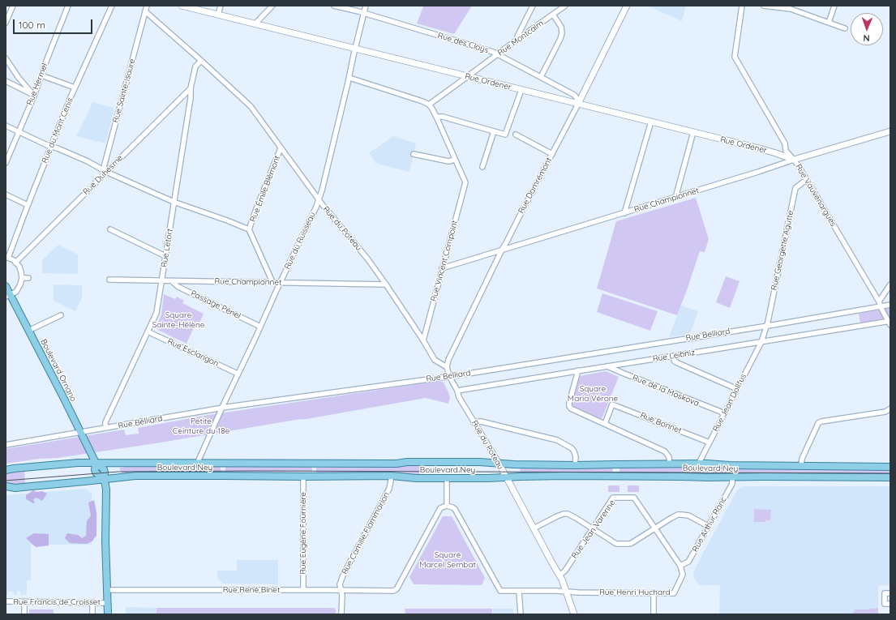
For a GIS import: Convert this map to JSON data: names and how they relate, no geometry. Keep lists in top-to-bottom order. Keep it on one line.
{"streets":{"main road":["Rue Ordener","Rue Damrémont","Rue Championnet","Rue du Poteau","Boulevard Ornano","Boulevard Ney"],"street":["Rue Montcalm","Rue des Cloÿs","Rue Hermel","Rue Sainte-Isaure","Rue du Mont Cenis","Rue Duhesme","Rue Émile Blémont","Rue Vauvenargues","Rue du Ruisseau","Rue Letort","Rue Georgette Agutte","Rue Vincent Compoint","Passage Pénel","Rue Belliard","Rue Esclangon","Rue Leibniz","Rue de la Moskova","Rue Jean Dollfus","Rue Bonnet","Rue Arthur Ranc","Rue Jean Varenne","Rue Eugène Fournière","Rue Camille Flammarion","Rue René Binet","Rue Henri Huchard","Rue Francis de Croisset"]},"crossings":[["Rue Montcalm","Rue des Cloÿs"],["Rue Montcalm","Rue Ordener"],["Rue des Cloÿs","Rue Ordener"],["Rue des Cloÿs","Rue Damrémont"],["Rue des Cloÿs","Rue du Ruisseau"],["Rue Ordener","Rue Damrémont"],["Rue Ordener","Rue Vauvenargues"],["Rue Ordener","Rue Championnet"],["Rue Ordener","Rue du Ruisseau"],["Rue Sainte-Isaure","Rue Duhesme"],["Rue Sainte-Isaure","Rue du Poteau"],["Rue Duhesme","Rue Letort"],["Rue Damrémont","Rue Championnet"],["Rue Damrémont","Rue du Poteau"],["Rue Émile Blémont","Rue du Poteau"],["Rue Vauvenargues","Rue Championnet"],["Rue Vauvenargues","Rue Georgette Agutte"],["Rue Vauvenargues","Rue Belliard"],["Rue Vauvenargues","Rue Leibniz"],["Rue Championnet","Rue du Poteau"],["Rue Championnet","Rue du Ruisseau"],["Rue Championnet","Rue Letort"],["Rue Championnet","Rue Vincent Compoint"],["Rue Championnet","Passage Pénel"],["Rue du Poteau","Rue du Ruisseau"],["Rue du Poteau","Rue Letort"],["Rue du Poteau","Rue Vincent Compoint"],["Rue du Poteau","Rue Belliard"],["Rue du Poteau","Rue Leibniz"],["Rue du Poteau","Boulevard Ney"],["Rue du Poteau","Rue Jean Varenne"],["Rue du Poteau","Rue Henri Huchard"],["Rue du Ruisseau","Passage Pénel"],["Rue du Ruisseau","Rue Belliard"],["Rue du Ruisseau","Rue Esclangon"],["Rue du Ruisseau","Boulevard Ney"],["Rue Letort","Rue Belliard"],["Rue Letort","Rue Esclangon"],["Rue Georgette Agutte","Rue Belliard"],["Rue Georgette Agutte","Rue Leibniz"],["Rue Georgette Agutte","Rue Jean Dollfus"],["Rue Belliard","Boulevard Ornano"],["Rue Leibniz","Rue de la Moskova"],["Rue Leibniz","Rue Jean Dollfus"],["Boulevard Ornano","Boulevard Ney"],["Rue de la Moskova","Rue Jean Dollfus"],["Rue Jean Dollfus","Rue Bonnet"],["Rue Jean Dollfus","Boulevard Ney"],["Boulevard Ney","Rue Arthur Ranc"],["Boulevard Ney","Rue Eugène Fournière"],["Boulevard Ney","Rue Camille Flammarion"],["Rue Arthur Ranc","Rue Henri Huchard"],["Rue Eugène Fournière","Rue René Binet"],["Rue Camille Flammarion","Rue René Binet"]],"parks":["Square Sainte-Hélène","Square Maria Vérone","Petite Ceinture du 18e","Square Marcel Sembat"],"scale_bar":"100 m","north":"bottom"}
